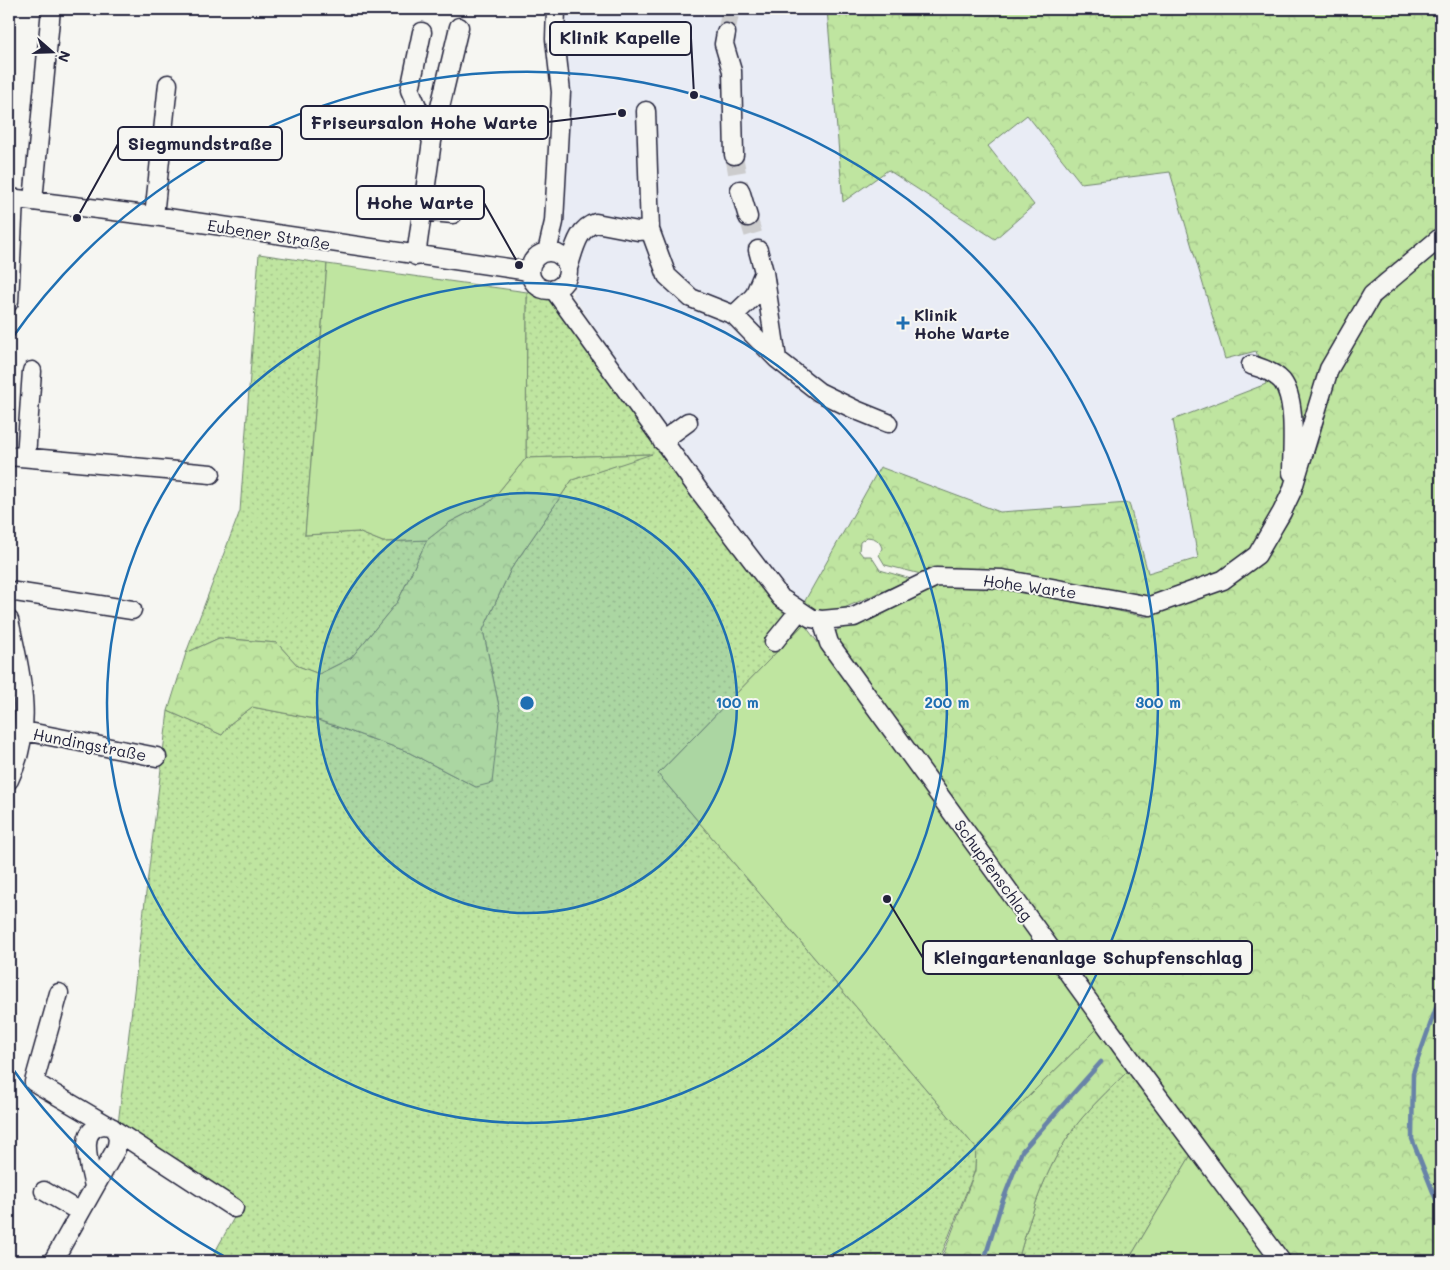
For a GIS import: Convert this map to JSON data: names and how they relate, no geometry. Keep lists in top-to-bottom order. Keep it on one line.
{"streets":{"street":["Eubener Straße","Hohe Warte","Hundingstraße","Schupfenschlag"]},"crossings":[["Eubener Straße","Hohe Warte"],["Hohe Warte","Schupfenschlag"]],"places":{"other":["Klinik Kapelle","Friseursalon Hohe Warte","Siegmundstraße","Hohe Warte","Kleingartenanlage Schupfenschlag"],"health":["Klinik Hohe Warte"]},"north":"right","rings":["100 m","200 m","300 m"]}
